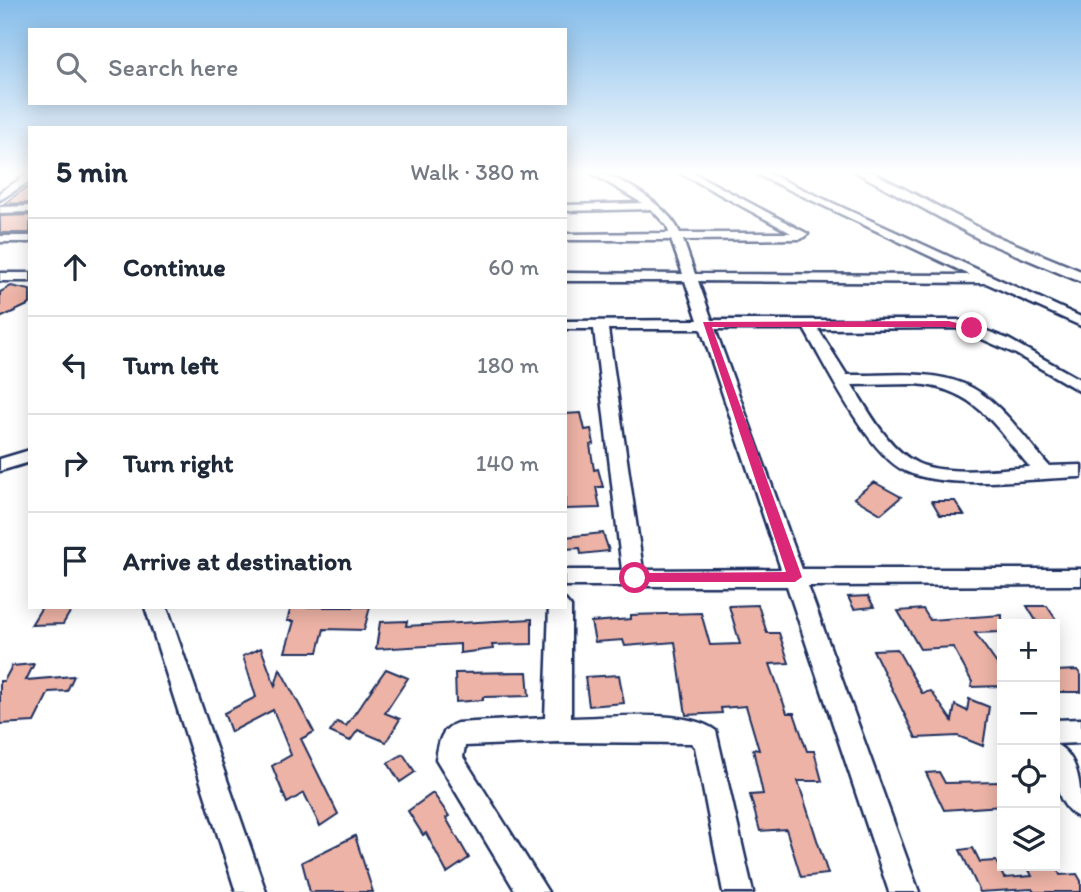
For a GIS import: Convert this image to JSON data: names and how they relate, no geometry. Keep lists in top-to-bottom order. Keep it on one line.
{"page":{"search":"Search here","heading":["5 min","Walk · 380 m"],"list":[["Continue","60 m"],["Turn left","180 m"],["Turn right","140 m"],"Arrive at destination"],"map_buttons":["+","−"]}}
